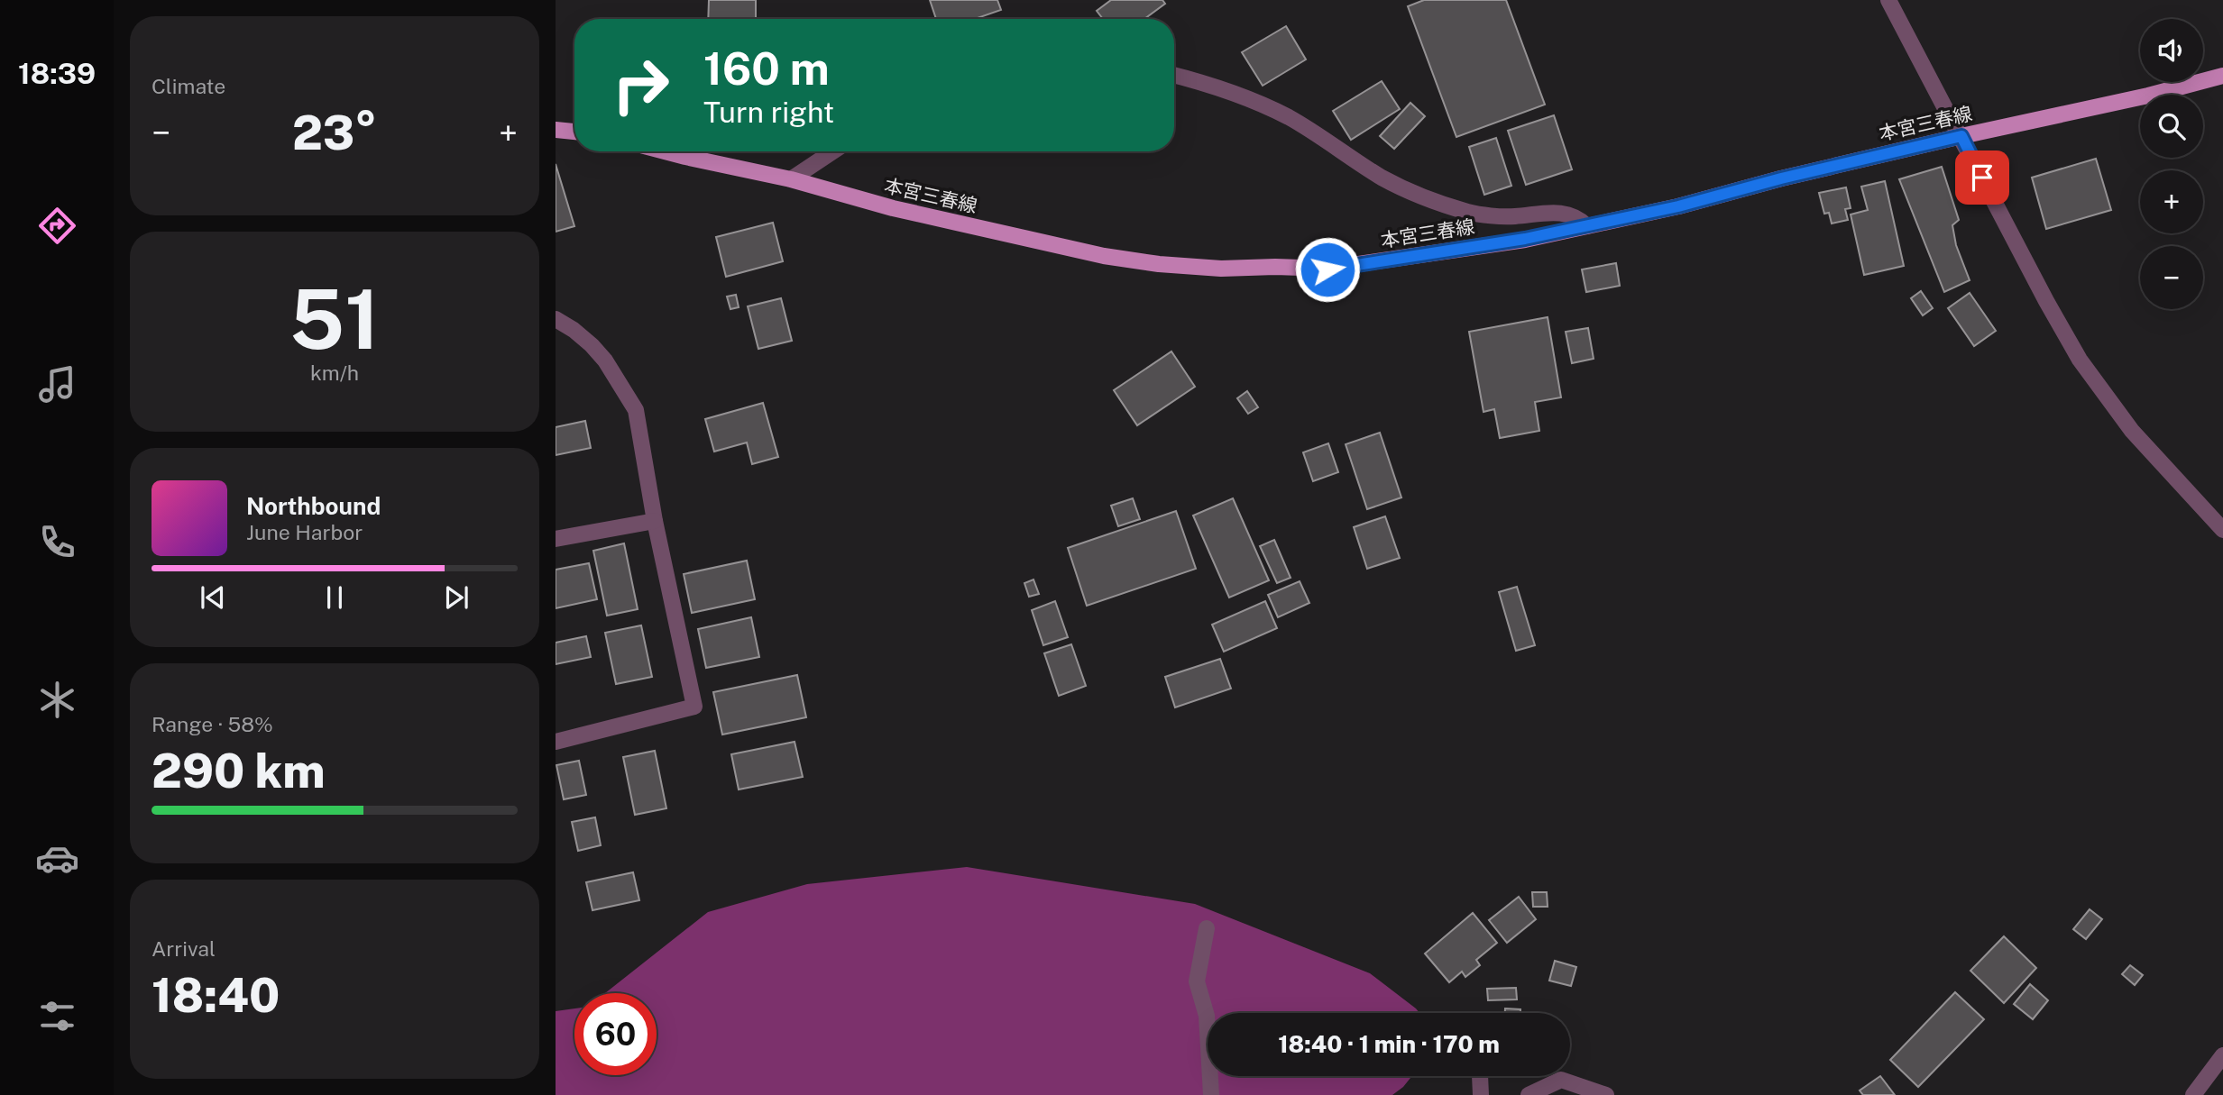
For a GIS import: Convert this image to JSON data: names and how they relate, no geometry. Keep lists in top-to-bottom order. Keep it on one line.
{"streets":{"main road":["本宮三春線"]},"page":{"tabs":"18:39","tile":["Climate",["51","km/h"],["Range · 58%","290 km"],["Arrival","18:40"]],"map_buttons":["+","−"],"turn":["160 m","Turn right"],"heat":["−","23°","+"],"song":["Northbound","June Harbor"],"limit":"60","trip":"18:40 · 1 min · 170 m"}}
